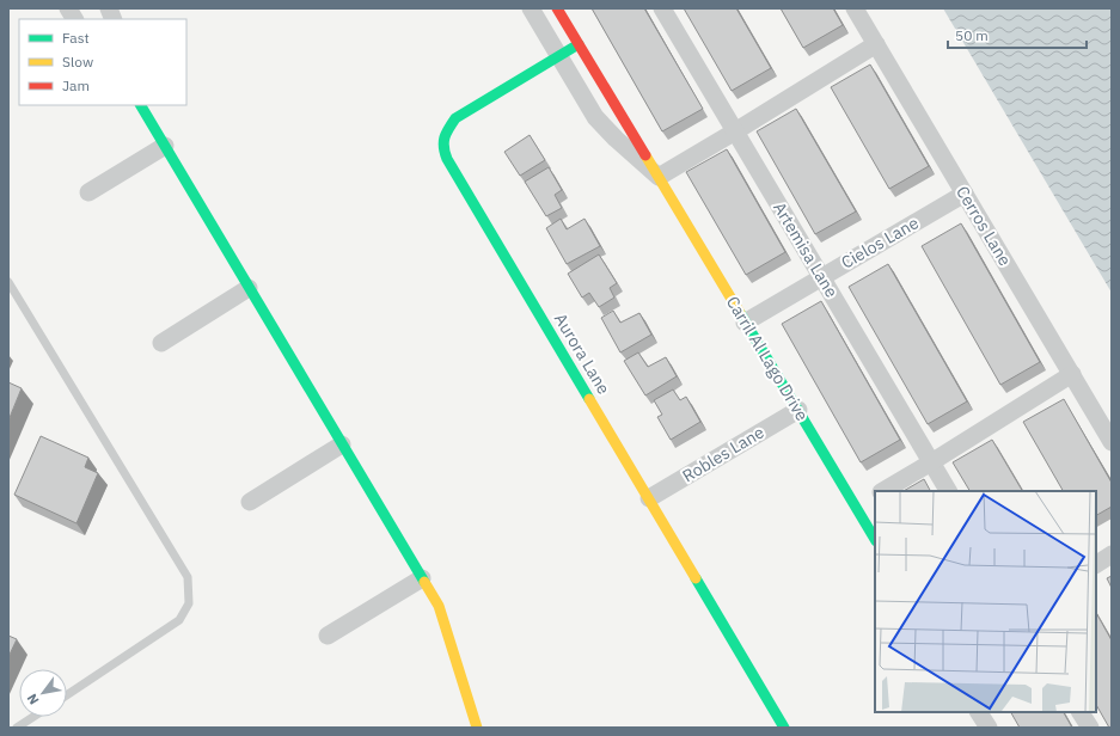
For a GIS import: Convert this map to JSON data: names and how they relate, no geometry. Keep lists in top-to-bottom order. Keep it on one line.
{"streets":{"street":["Cerros Lane","Cielos Lane","Artemisa Lane","Aurora Lane","Carril Al Lago Drive","Robles Lane"]},"crossings":[["Cerros Lane","Cielos Lane"],["Cielos Lane","Artemisa Lane"],["Cielos Lane","Carril Al Lago Drive"],["Aurora Lane","Carril Al Lago Drive"],["Aurora Lane","Robles Lane"],["Carril Al Lago Drive","Robles Lane"]],"legend":["Fast","Slow","Jam"],"scale_bar":"50 m","north":"bottom left"}
